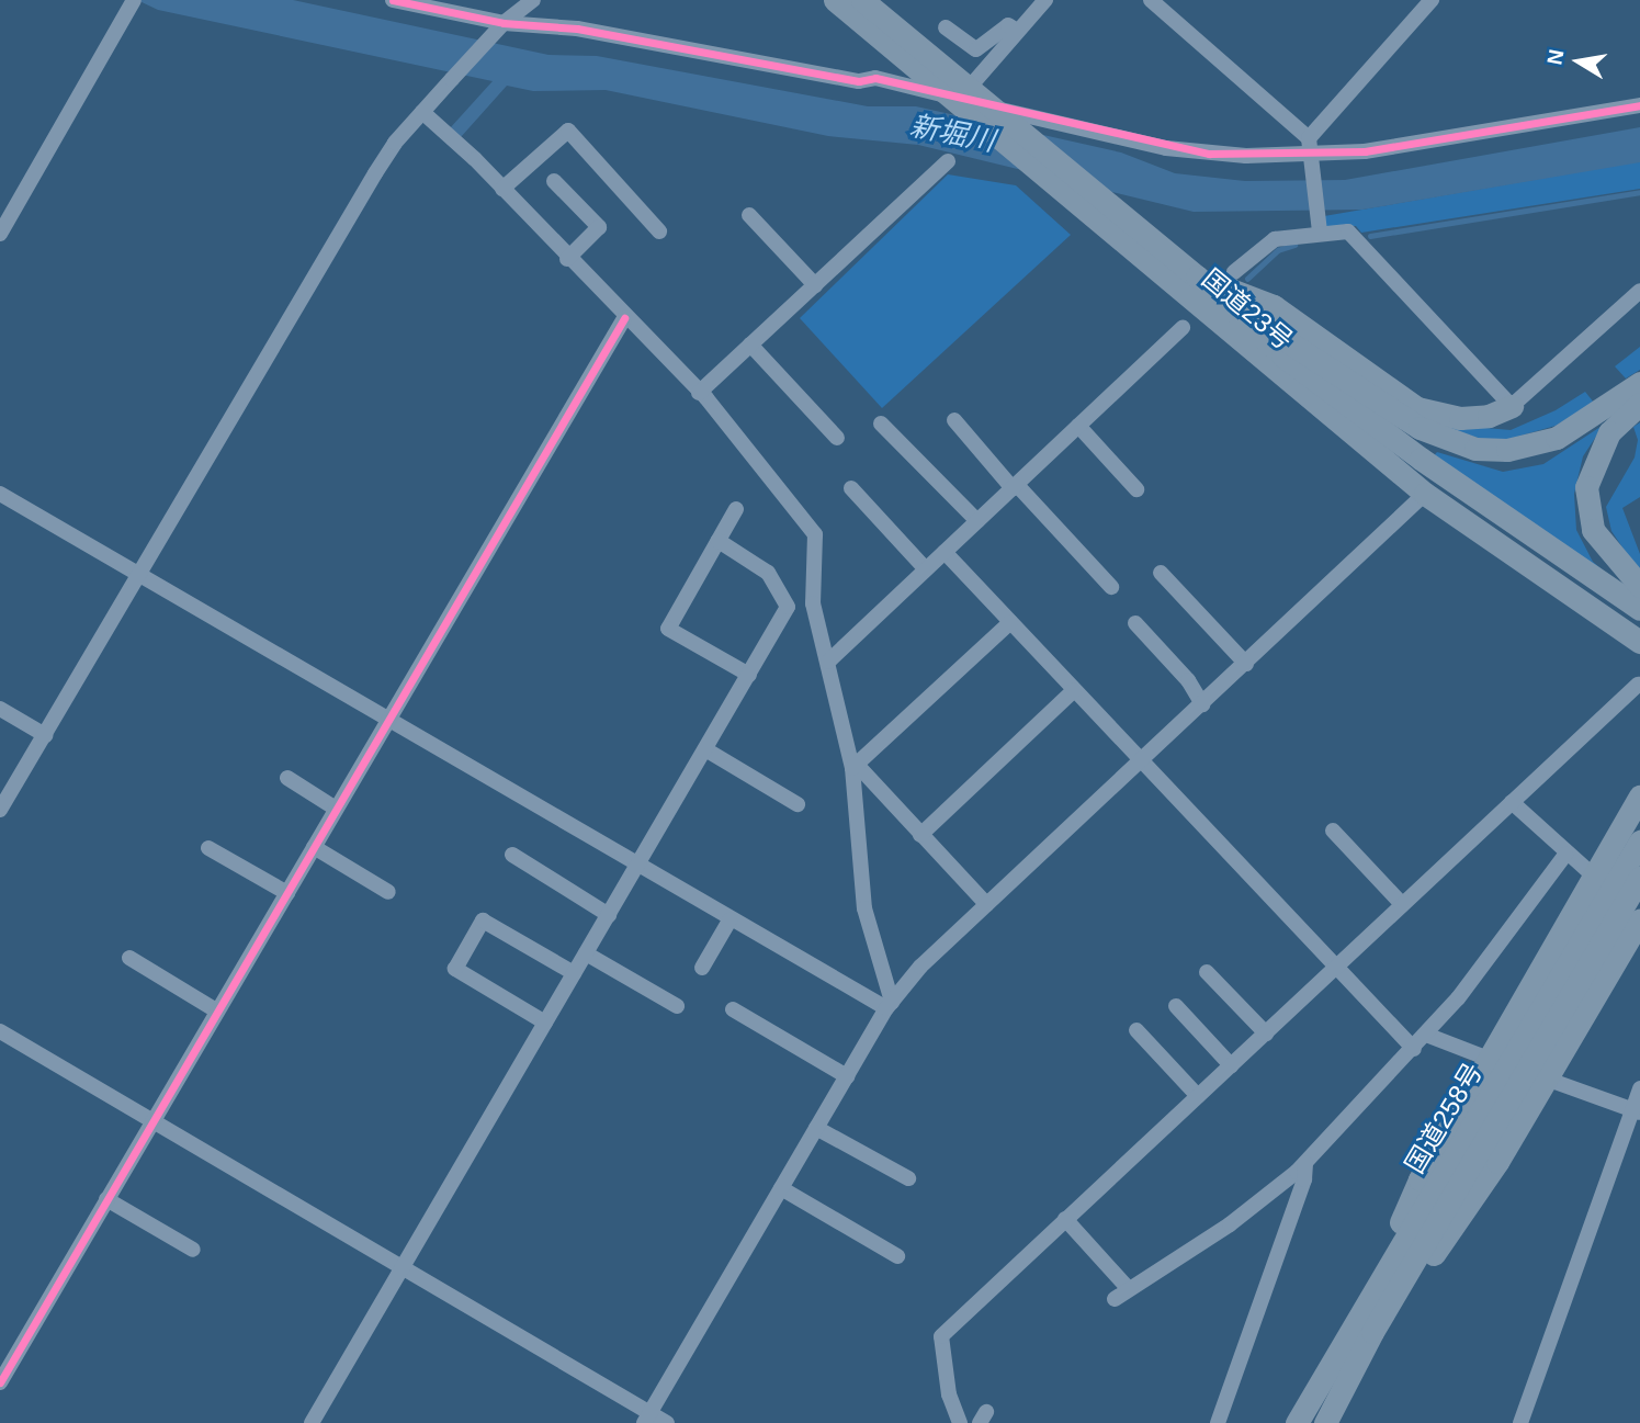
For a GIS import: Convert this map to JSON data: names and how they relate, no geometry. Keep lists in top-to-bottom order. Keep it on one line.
{"streets":{"highway":["国道23号","国道258号"]},"water":["新堀川"],"north":"left"}
